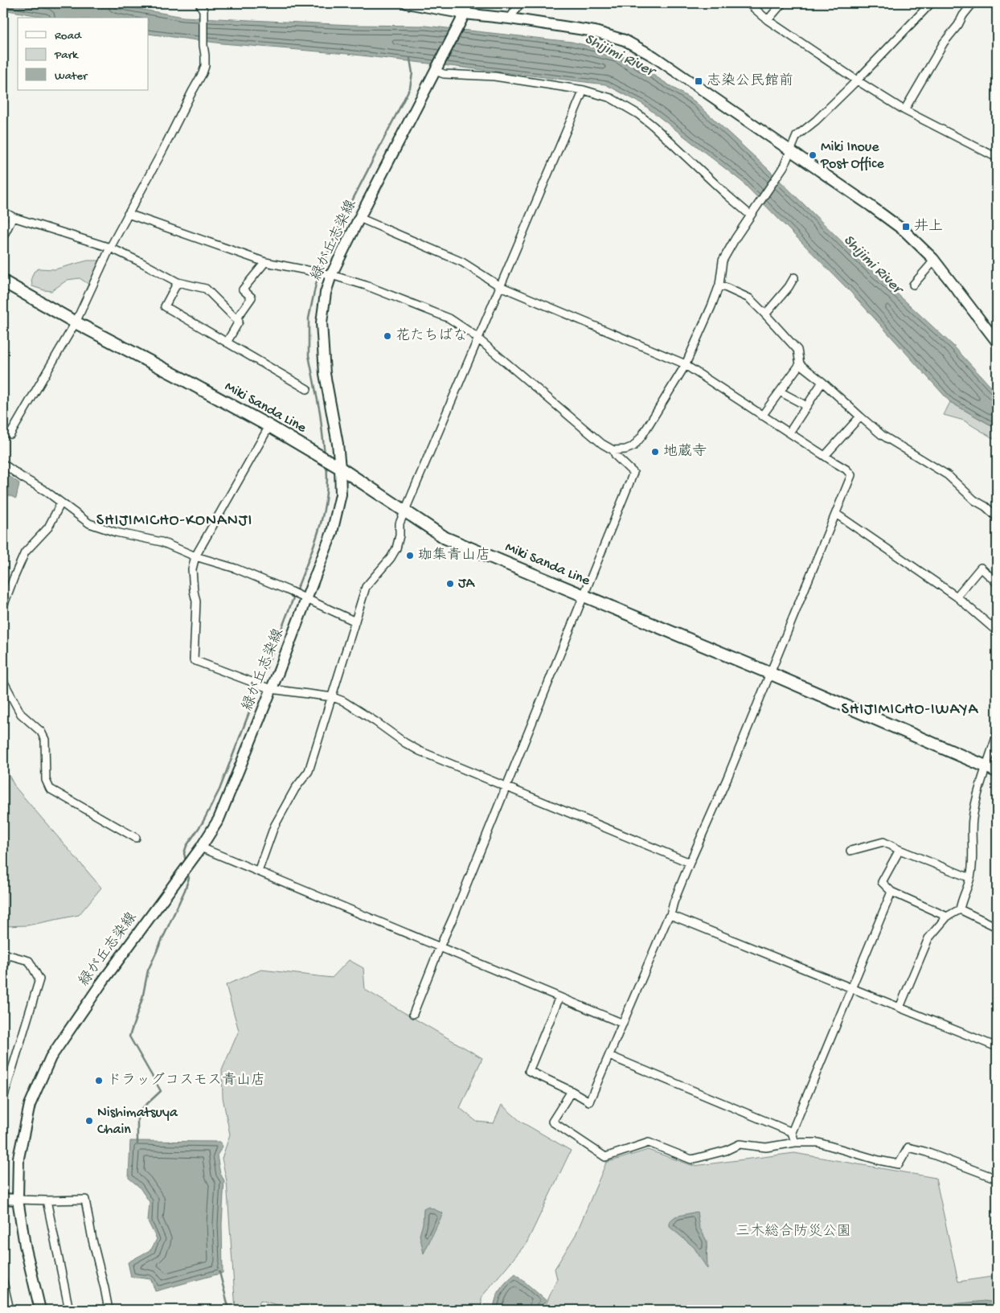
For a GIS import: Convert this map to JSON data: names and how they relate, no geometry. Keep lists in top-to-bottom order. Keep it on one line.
{"streets":{"main road":["Miki Sanda Line"],"street":["緑が丘志染線"]},"crossings":[["緑が丘志染線","Miki Sanda Line"]],"districts":["SHIJIMICHO-KONANJI","SHIJIMICHO-IWAYA"],"water":["Shijimi River"],"parks":["三木総合防災公園"],"places":{"transit":["志染公民館前","井上"],"other":["Miki Inoue Post Office","花たちばな","地蔵寺","珈集青山店","JA","ドラッグコスモス青山店","Nishimatsuya Chain"]},"legend":["Road","Park","Water"]}
